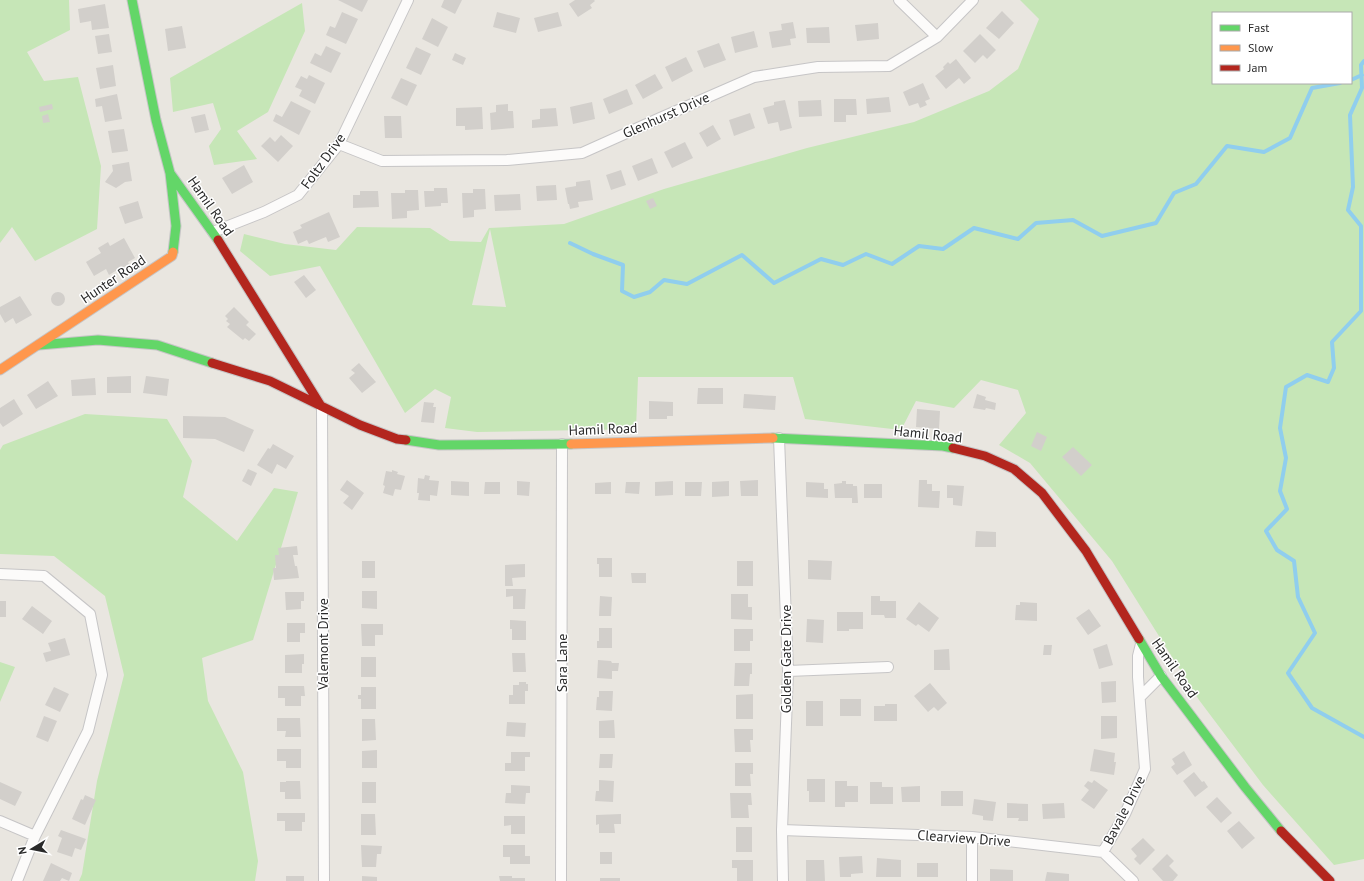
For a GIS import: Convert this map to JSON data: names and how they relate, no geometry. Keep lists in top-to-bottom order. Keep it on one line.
{"streets":{"street":["Glenhurst Drive","Foltz Drive","Hamil Road","Hunter Road","Valemont Drive","Golden Gate Drive","Sara Lane","Bavale Drive","Clearview Drive"]},"crossings":[["Glenhurst Drive","Foltz Drive"],["Foltz Drive","Hamil Road"],["Hamil Road","Hunter Road"],["Hamil Road","Valemont Drive"],["Hamil Road","Golden Gate Drive"],["Hamil Road","Sara Lane"],["Hamil Road","Bavale Drive"],["Golden Gate Drive","Clearview Drive"],["Bavale Drive","Clearview Drive"]],"legend":["Fast","Slow","Jam"],"north":"left"}
